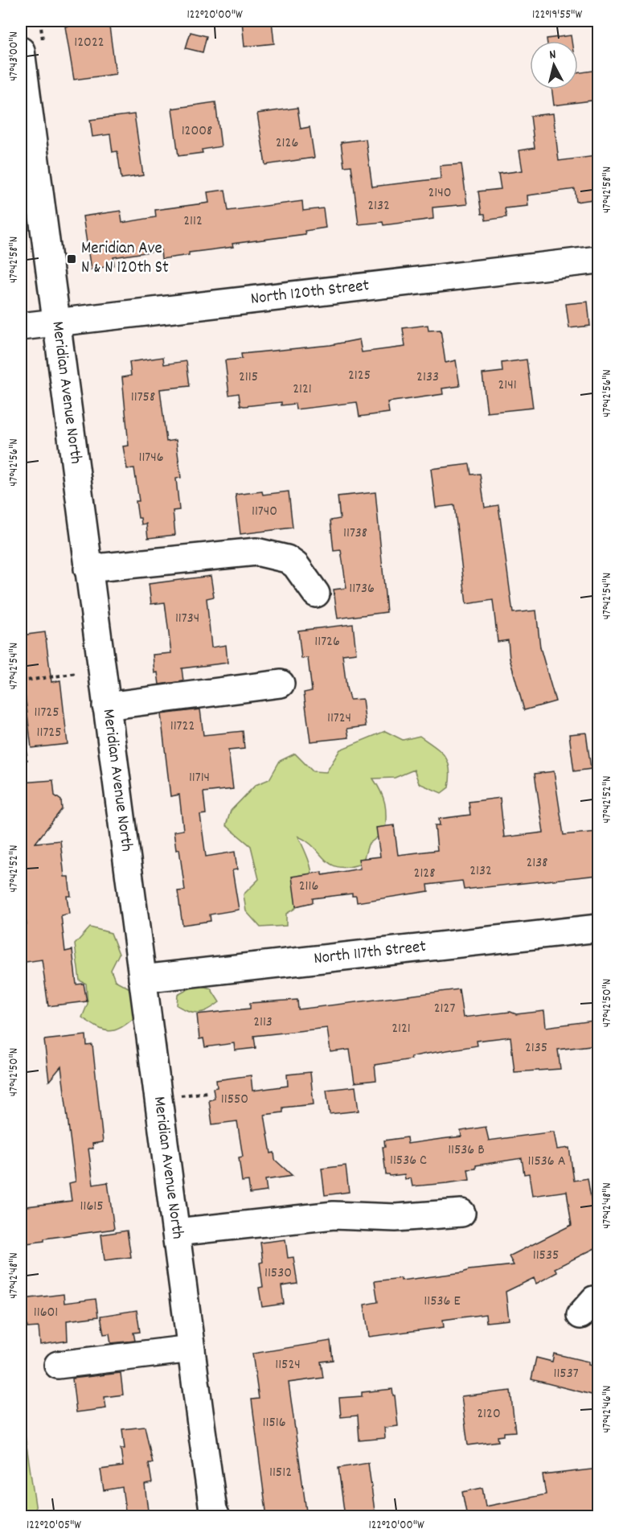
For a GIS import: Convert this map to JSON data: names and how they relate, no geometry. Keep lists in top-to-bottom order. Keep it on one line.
{"streets":{"street":["North 120th Street","Meridian Avenue North","North 117th Street"]},"crossings":[["North 120th Street","Meridian Avenue North"],["Meridian Avenue North","North 117th Street"]],"places":{"transit":["Meridian Ave N & N 120th St"]},"house_numbers":["12022","12008","2126","2140","2132","2112","2125","2115","2133","2141","2121","11758","11746","11740","11738","11736","11734","11726","11725","11724","11722","11725","11714","2138","2132","2128","2116","2127","2113","2121","2135","11550","11536 B","11536 C","11536 A","11615","11535","11530","11536 E","11601","11524","11537","2120","11516","11512"],"north":"top","coordinates":["122°20'00\"W","122°19'55\"W","47°43'00\"N","47°42'58\"N","47°42'56\"N","47°42'54\"N","47°42'52\"N","47°42'50\"N","47°42'48\"N","47°42'46\"N","122°20'05\"W"]}
